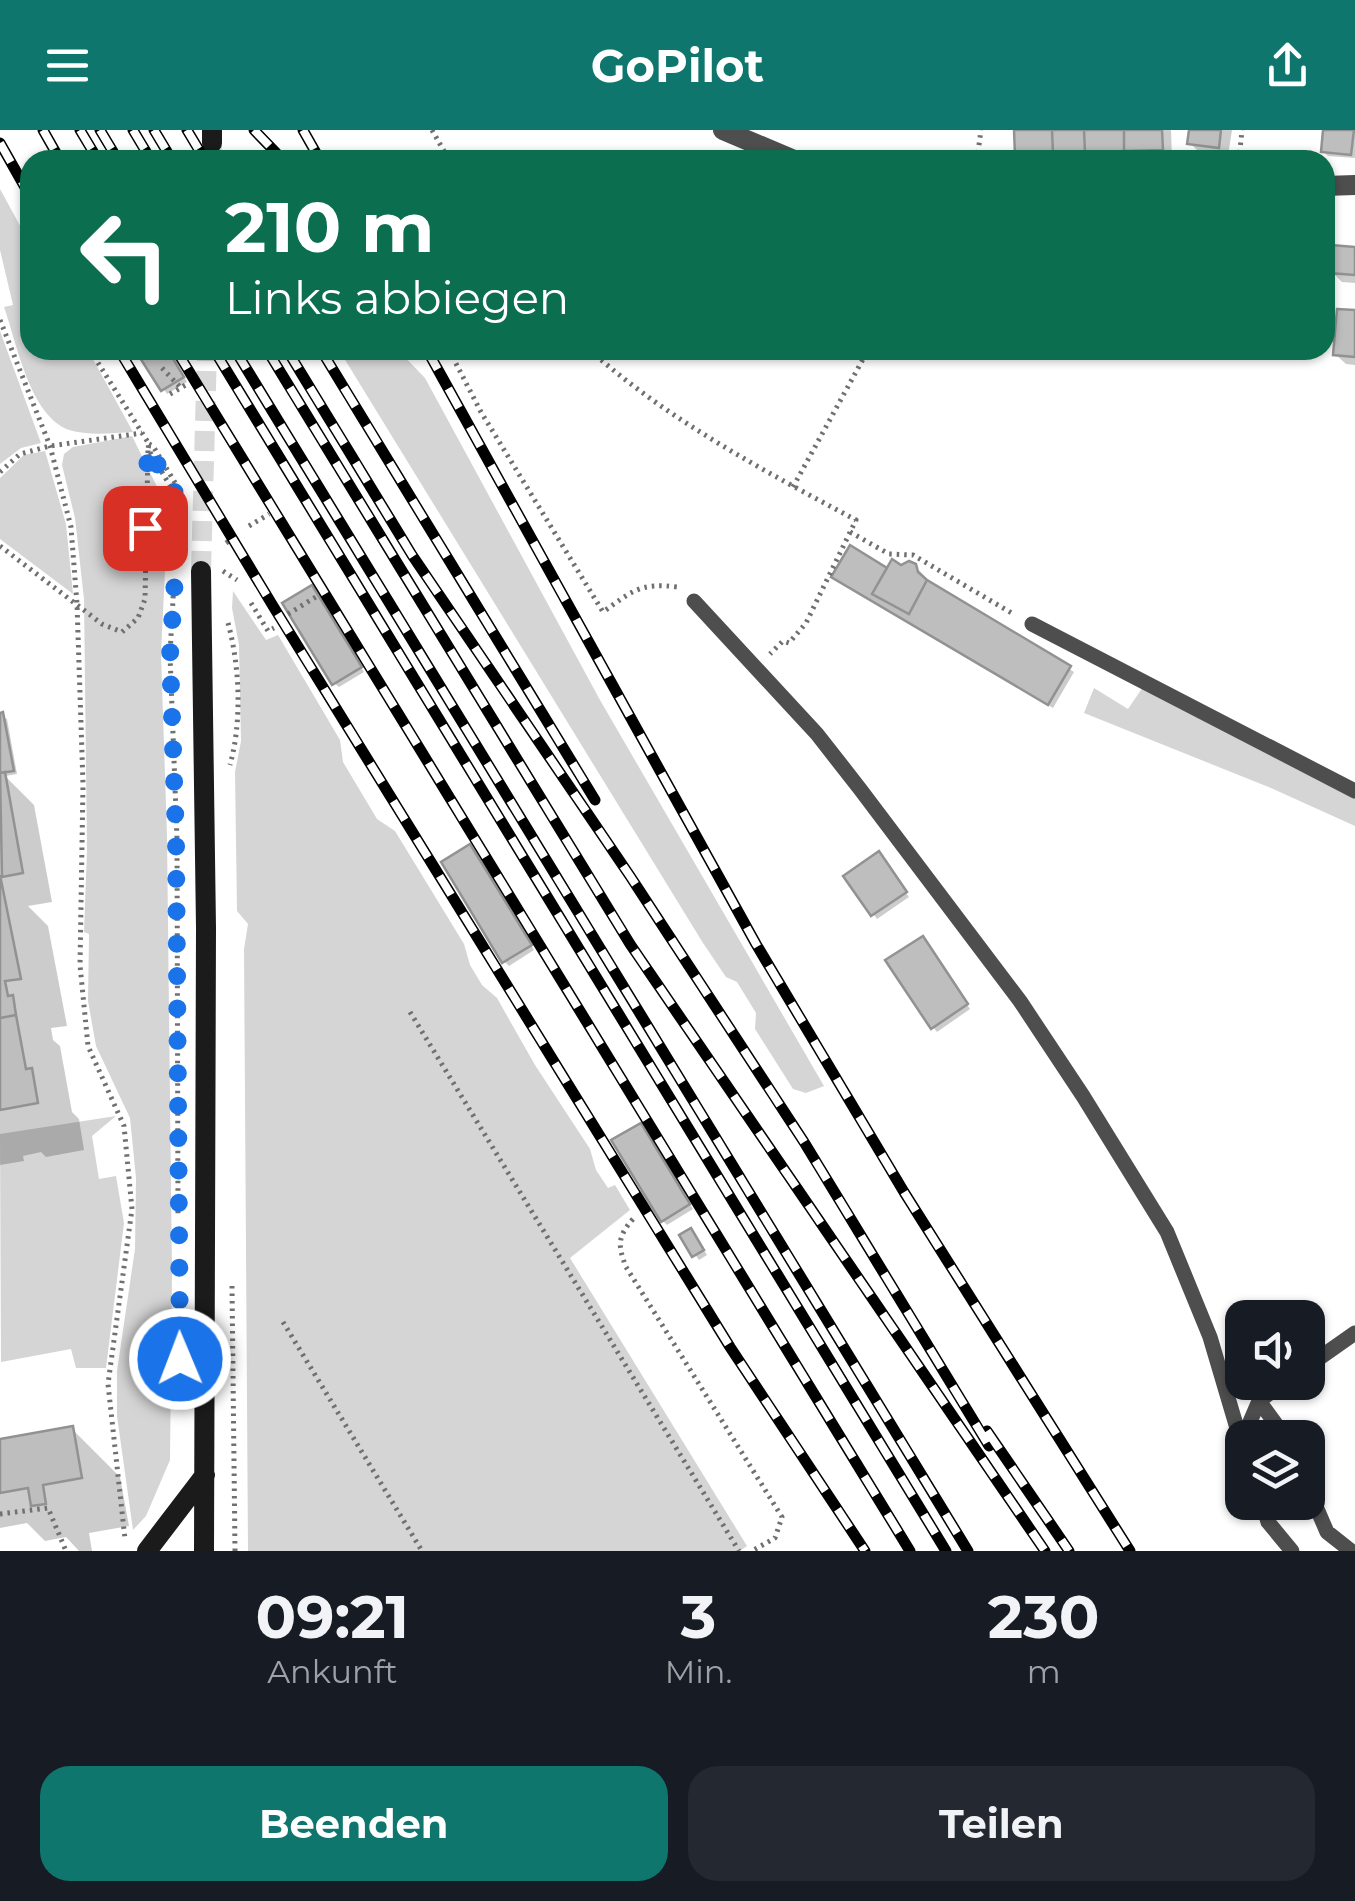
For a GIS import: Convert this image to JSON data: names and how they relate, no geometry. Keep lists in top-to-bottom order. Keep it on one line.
{"page":{"header":"GoPilot","turn":["210 m","Links abbiegen"],"eta":["09:21","Ankunft","3","Min.","230","m"],"buttons":["Beenden","Teilen"]}}
